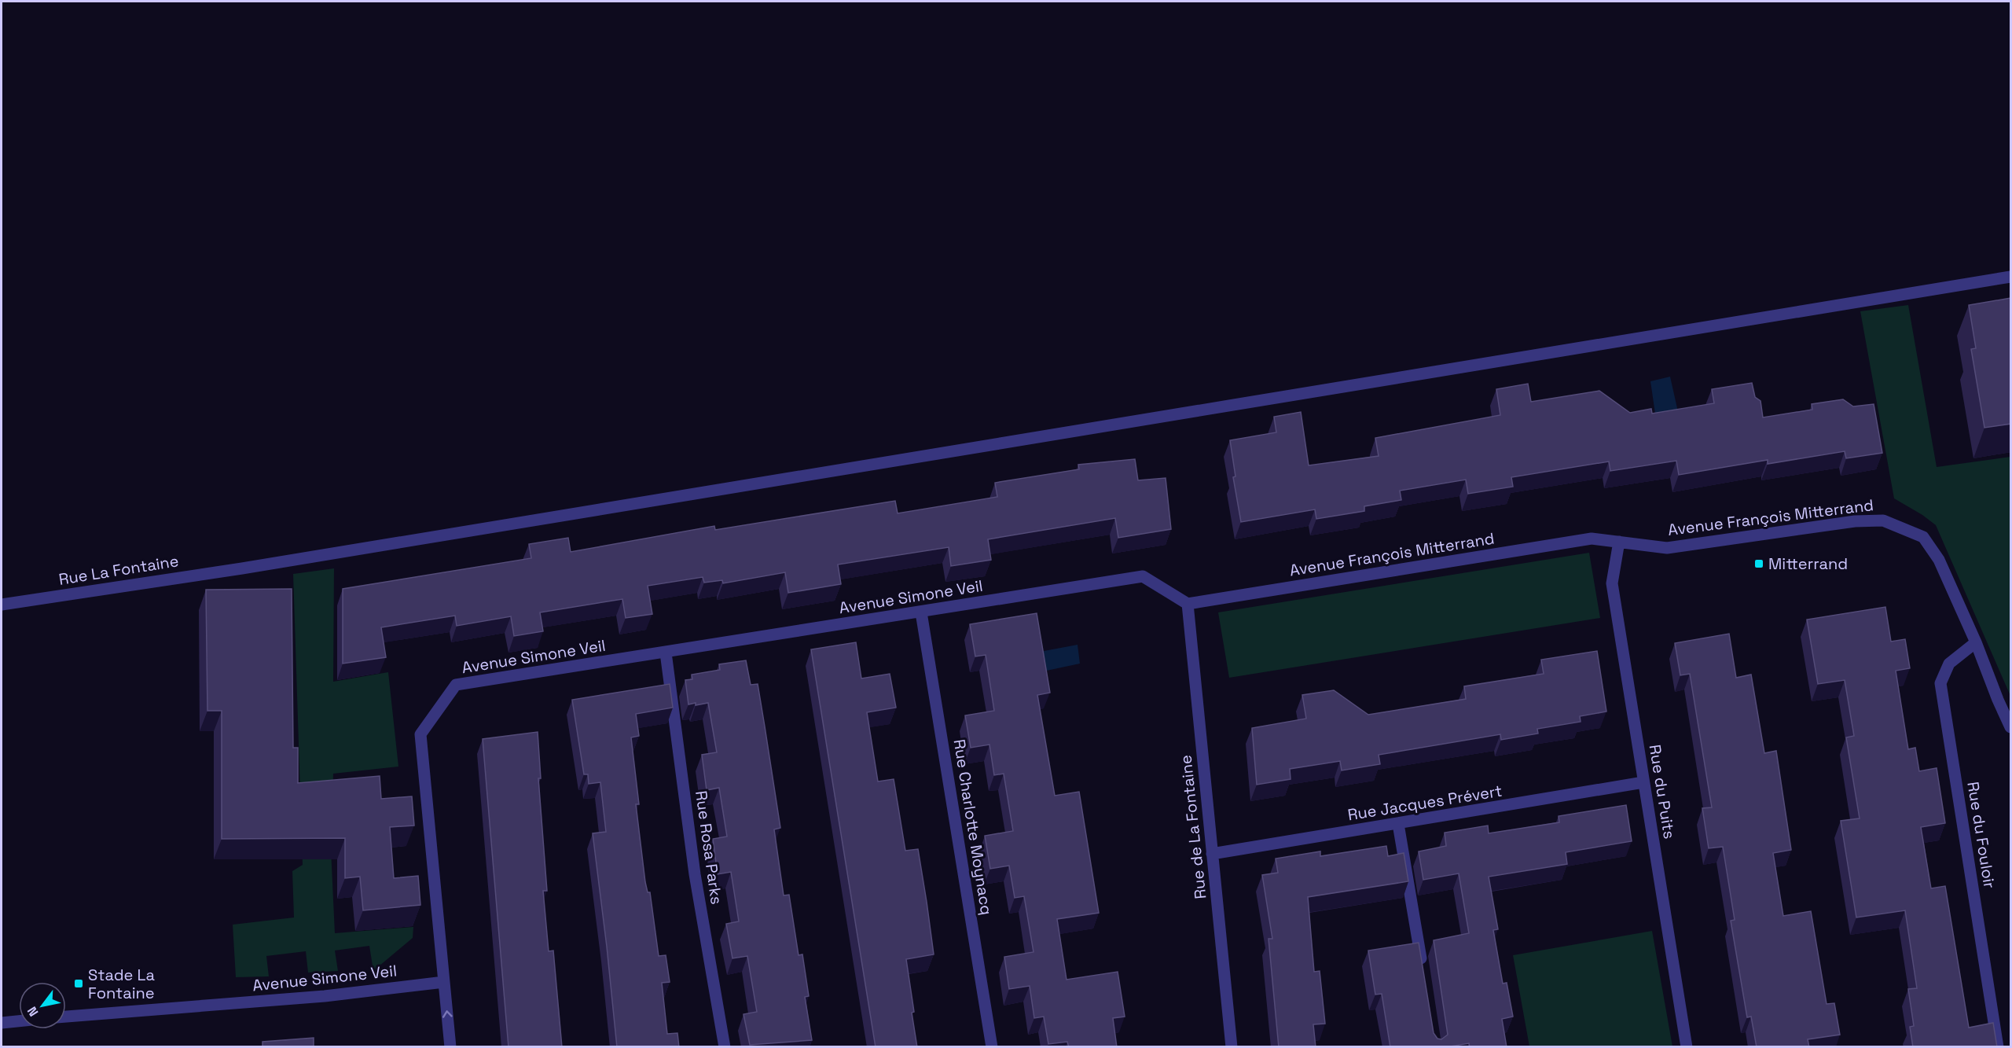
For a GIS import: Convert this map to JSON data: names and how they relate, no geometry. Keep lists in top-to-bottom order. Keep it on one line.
{"streets":{"street":["Avenue François Mitterrand","Rue La Fontaine","Avenue Simone Veil","Rue du Puits","Rue Jacques Prévert","Rue Charlotte Moynacq","Rue de La Fontaine","Rue du Fouloir","Rue Rosa Parks"]},"crossings":[["Avenue François Mitterrand","Avenue Simone Veil"],["Avenue François Mitterrand","Rue du Puits"],["Avenue François Mitterrand","Rue de La Fontaine"],["Avenue François Mitterrand","Rue du Fouloir"],["Avenue Simone Veil","Rue Charlotte Moynacq"],["Avenue Simone Veil","Rue de La Fontaine"],["Avenue Simone Veil","Rue Rosa Parks"],["Rue du Puits","Rue Jacques Prévert"],["Rue Jacques Prévert","Rue de La Fontaine"]],"places":{"transit":["Mitterrand","Stade La Fontaine"]},"north":"bottom left"}
